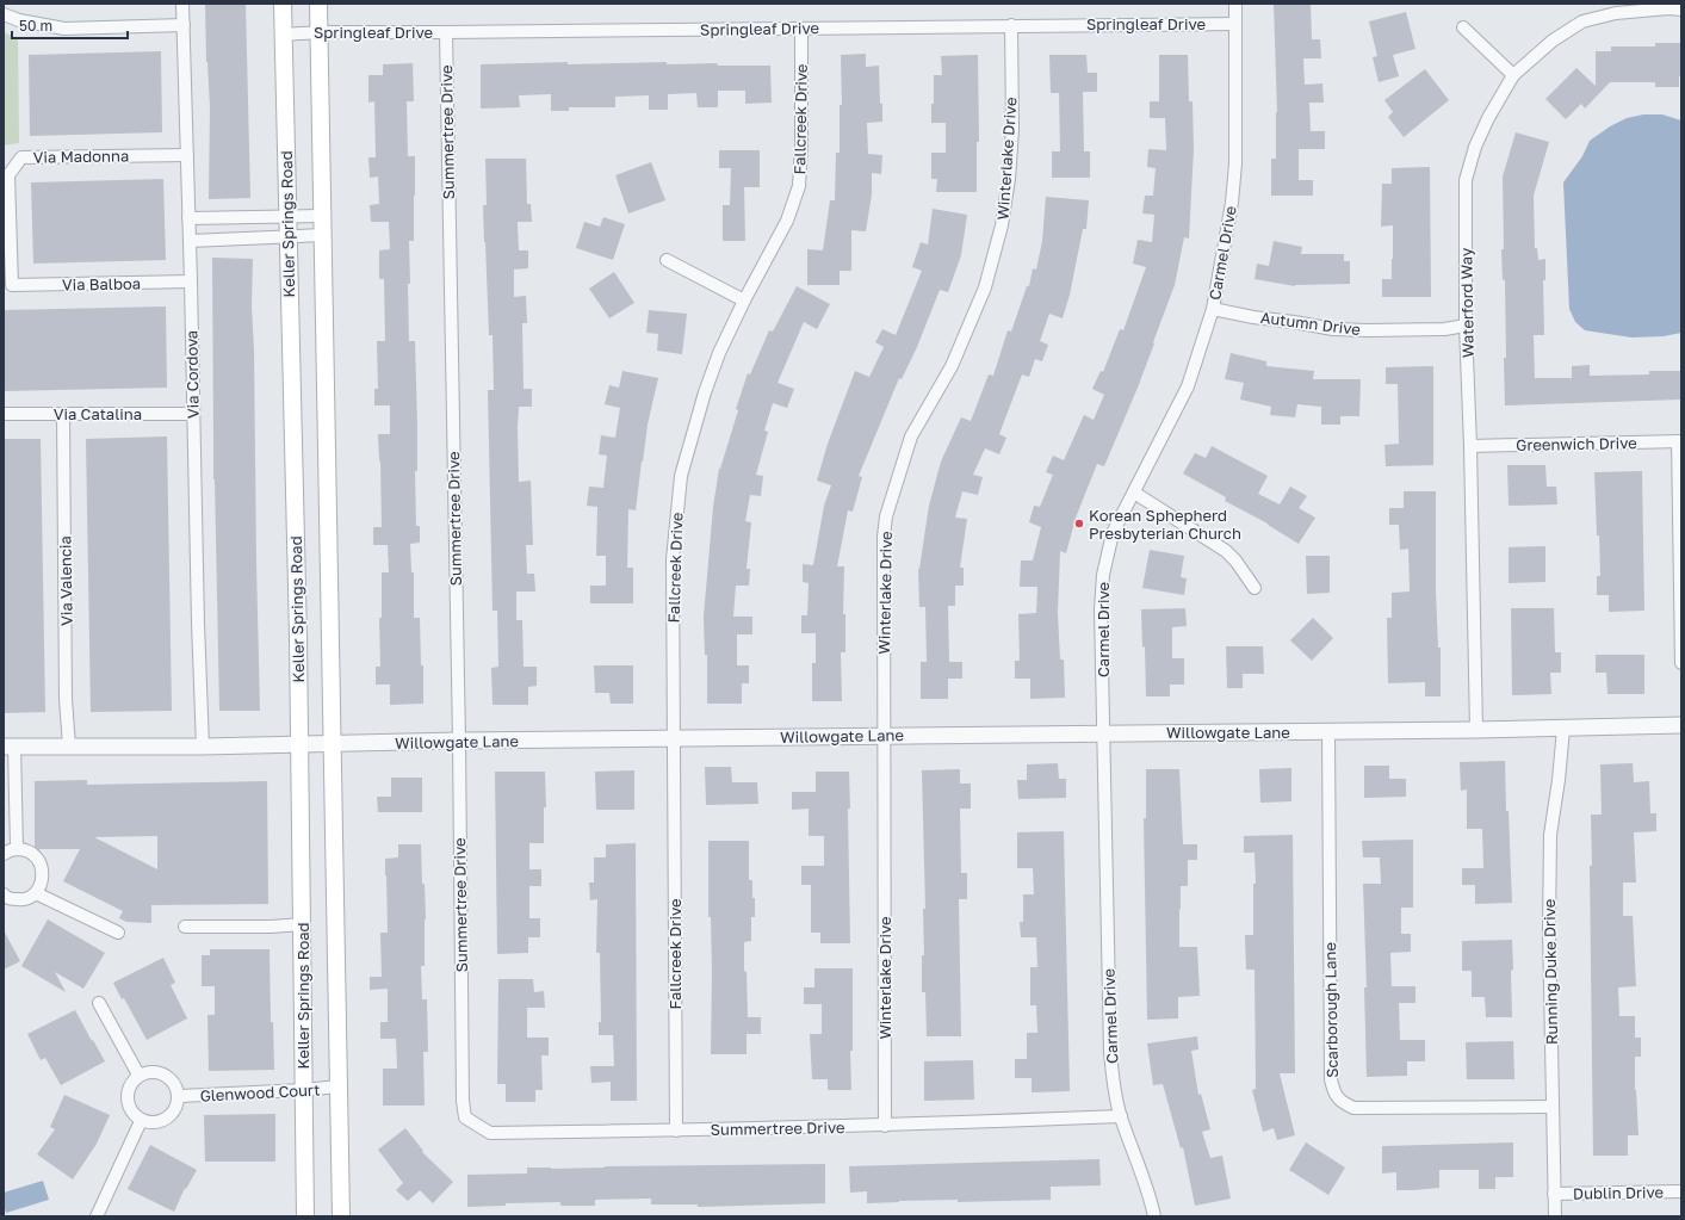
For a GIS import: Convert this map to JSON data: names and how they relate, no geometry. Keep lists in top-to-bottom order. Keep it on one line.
{"streets":{"main road":["Keller Springs Road"],"street":["Springleaf Drive","Fallcreek Drive","Summertree Drive","Via Madonna","Winterlake Drive","Carmel Drive","Via Balboa","Waterford Way","Autumn Drive","Via Cordova","Via Catalina","Greenwich Drive","Via Valencia","Willowgate Lane","Running Duke Drive","Scarborough Lane","Glenwood Court","Dublin Drive"]},"crossings":[["Springleaf Drive","Fallcreek Drive"],["Springleaf Drive","Summertree Drive"],["Springleaf Drive","Winterlake Drive"],["Springleaf Drive","Keller Springs Road"],["Springleaf Drive","Carmel Drive"],["Fallcreek Drive","Summertree Drive"],["Fallcreek Drive","Willowgate Lane"],["Summertree Drive","Winterlake Drive"],["Summertree Drive","Carmel Drive"],["Summertree Drive","Willowgate Lane"],["Via Madonna","Via Balboa"],["Via Madonna","Via Cordova"],["Winterlake Drive","Willowgate Lane"],["Keller Springs Road","Willowgate Lane"],["Keller Springs Road","Glenwood Court"],["Carmel Drive","Autumn Drive"],["Carmel Drive","Willowgate Lane"],["Via Balboa","Via Cordova"],["Waterford Way","Autumn Drive"],["Waterford Way","Greenwich Drive"],["Waterford Way","Willowgate Lane"],["Via Cordova","Via Catalina"],["Via Cordova","Willowgate Lane"],["Via Catalina","Via Valencia"],["Via Valencia","Willowgate Lane"],["Willowgate Lane","Running Duke Drive"],["Willowgate Lane","Scarborough Lane"],["Running Duke Drive","Scarborough Lane"],["Running Duke Drive","Dublin Drive"]],"places":["Korean Sphepherd Presbyterian Church"],"scale_bar":"50 m"}
